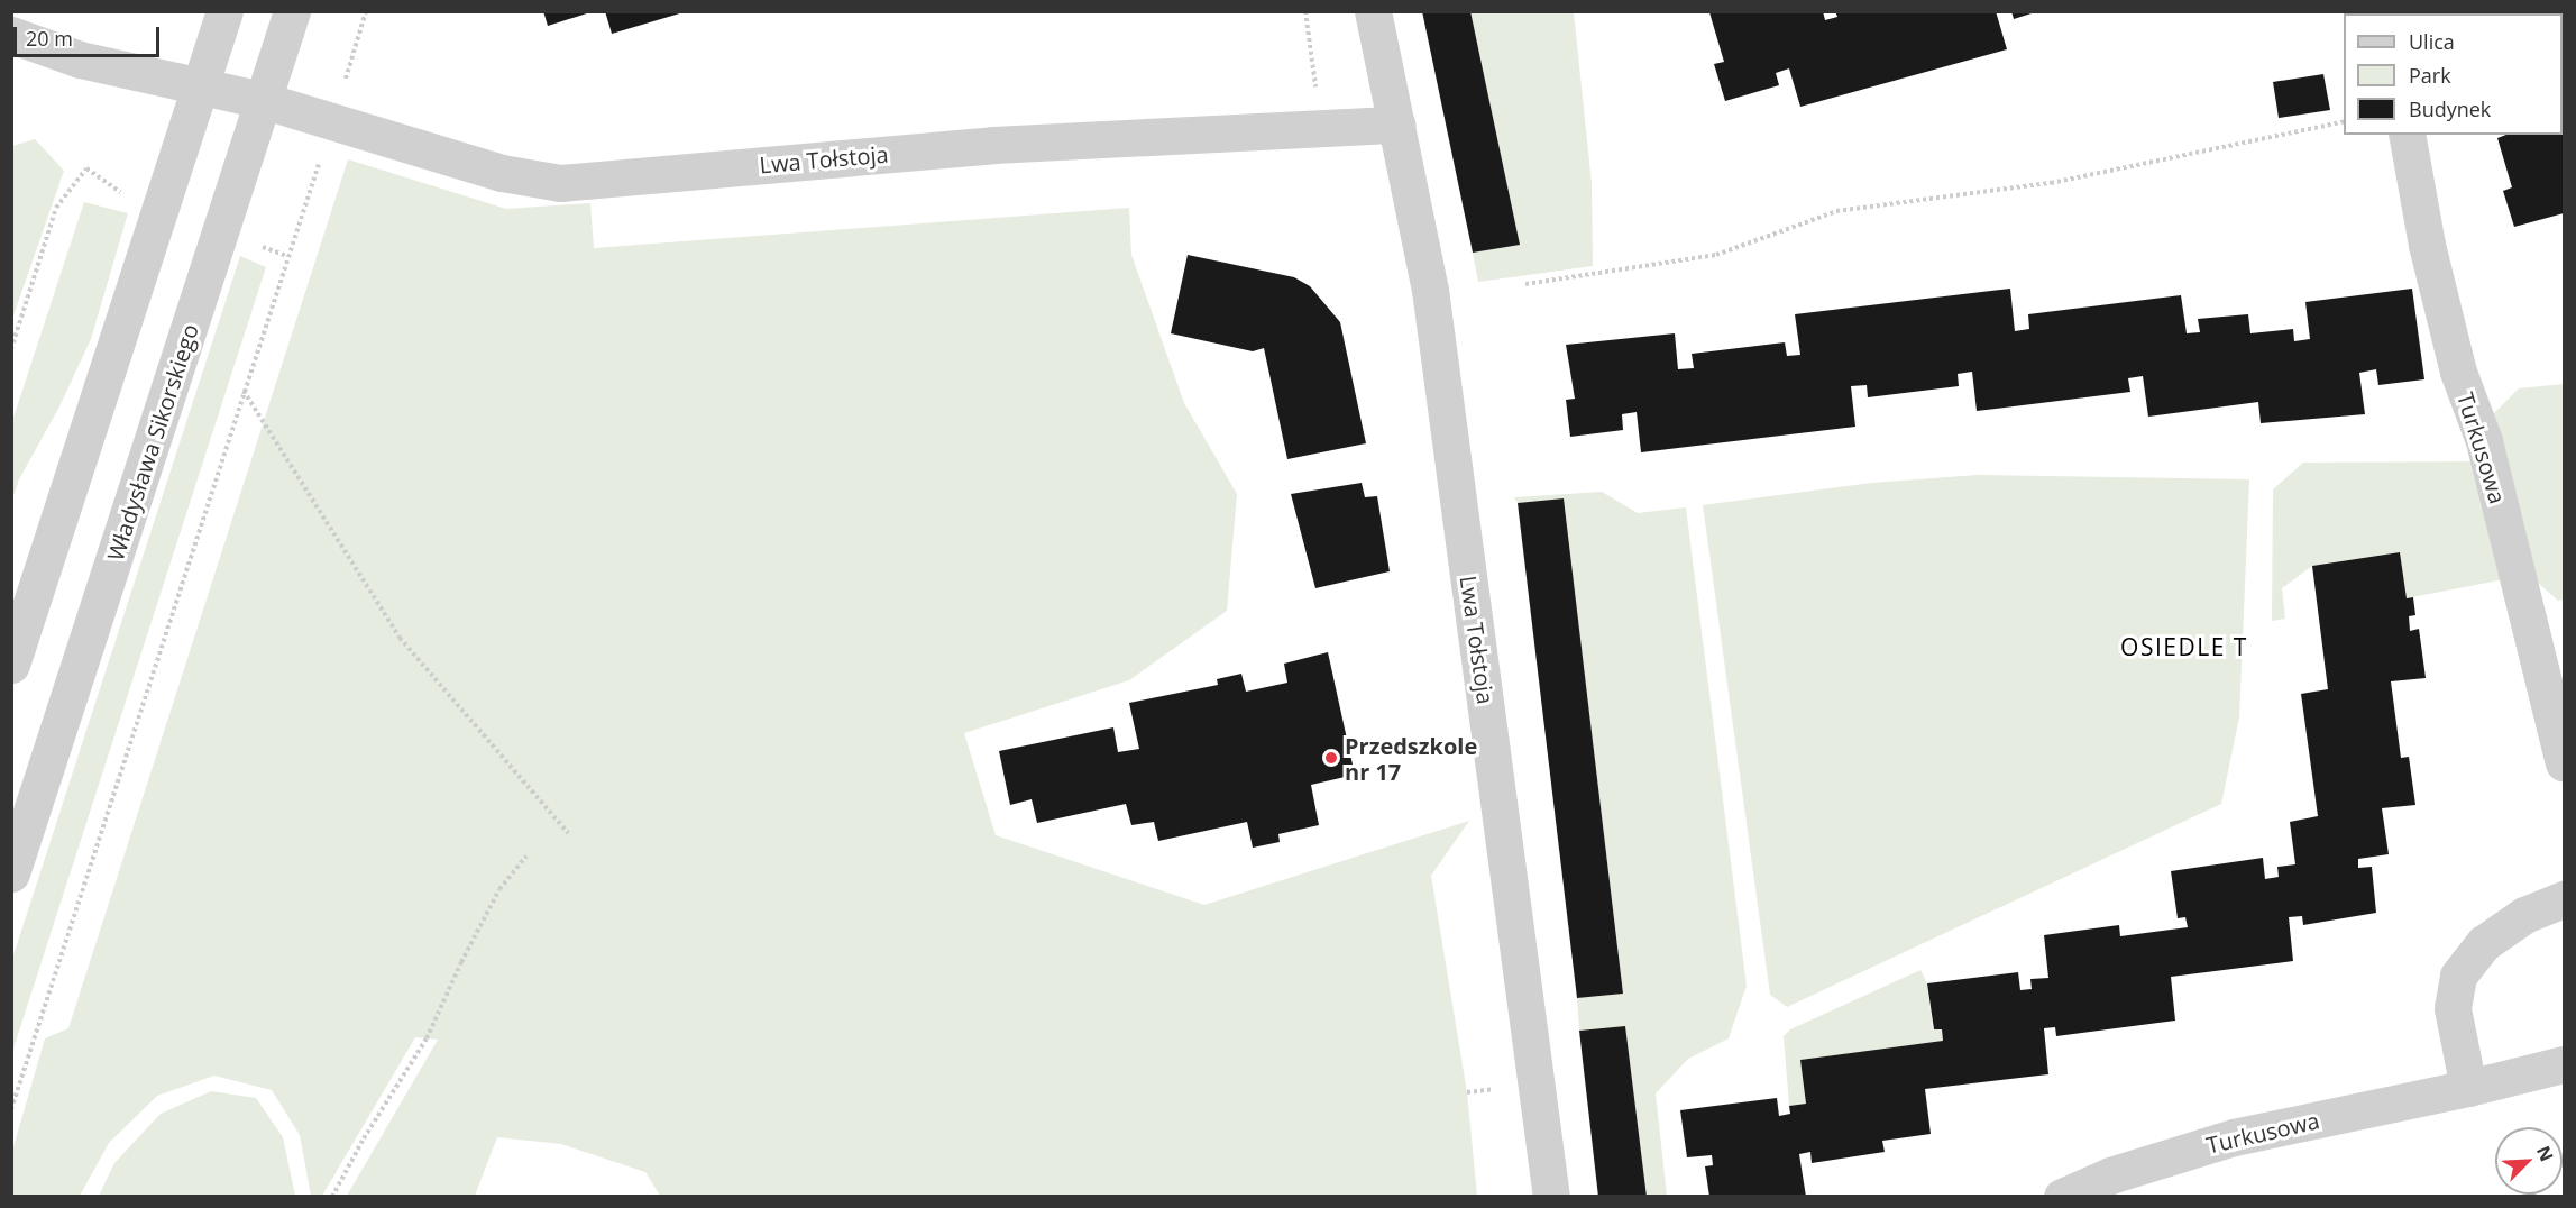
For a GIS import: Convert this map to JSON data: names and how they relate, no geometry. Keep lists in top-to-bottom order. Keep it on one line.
{"streets":{"street":["Lwa Tołstoja","Władysława Sikorskiego","Turkusowa"]},"crossings":[["Lwa Tołstoja","Władysława Sikorskiego"]],"districts":["OSIEDLE T"],"places":["Przedszkole nr 17"],"legend":["Ulica","Park","Budynek"],"scale_bar":"20 m","north":"top right"}
